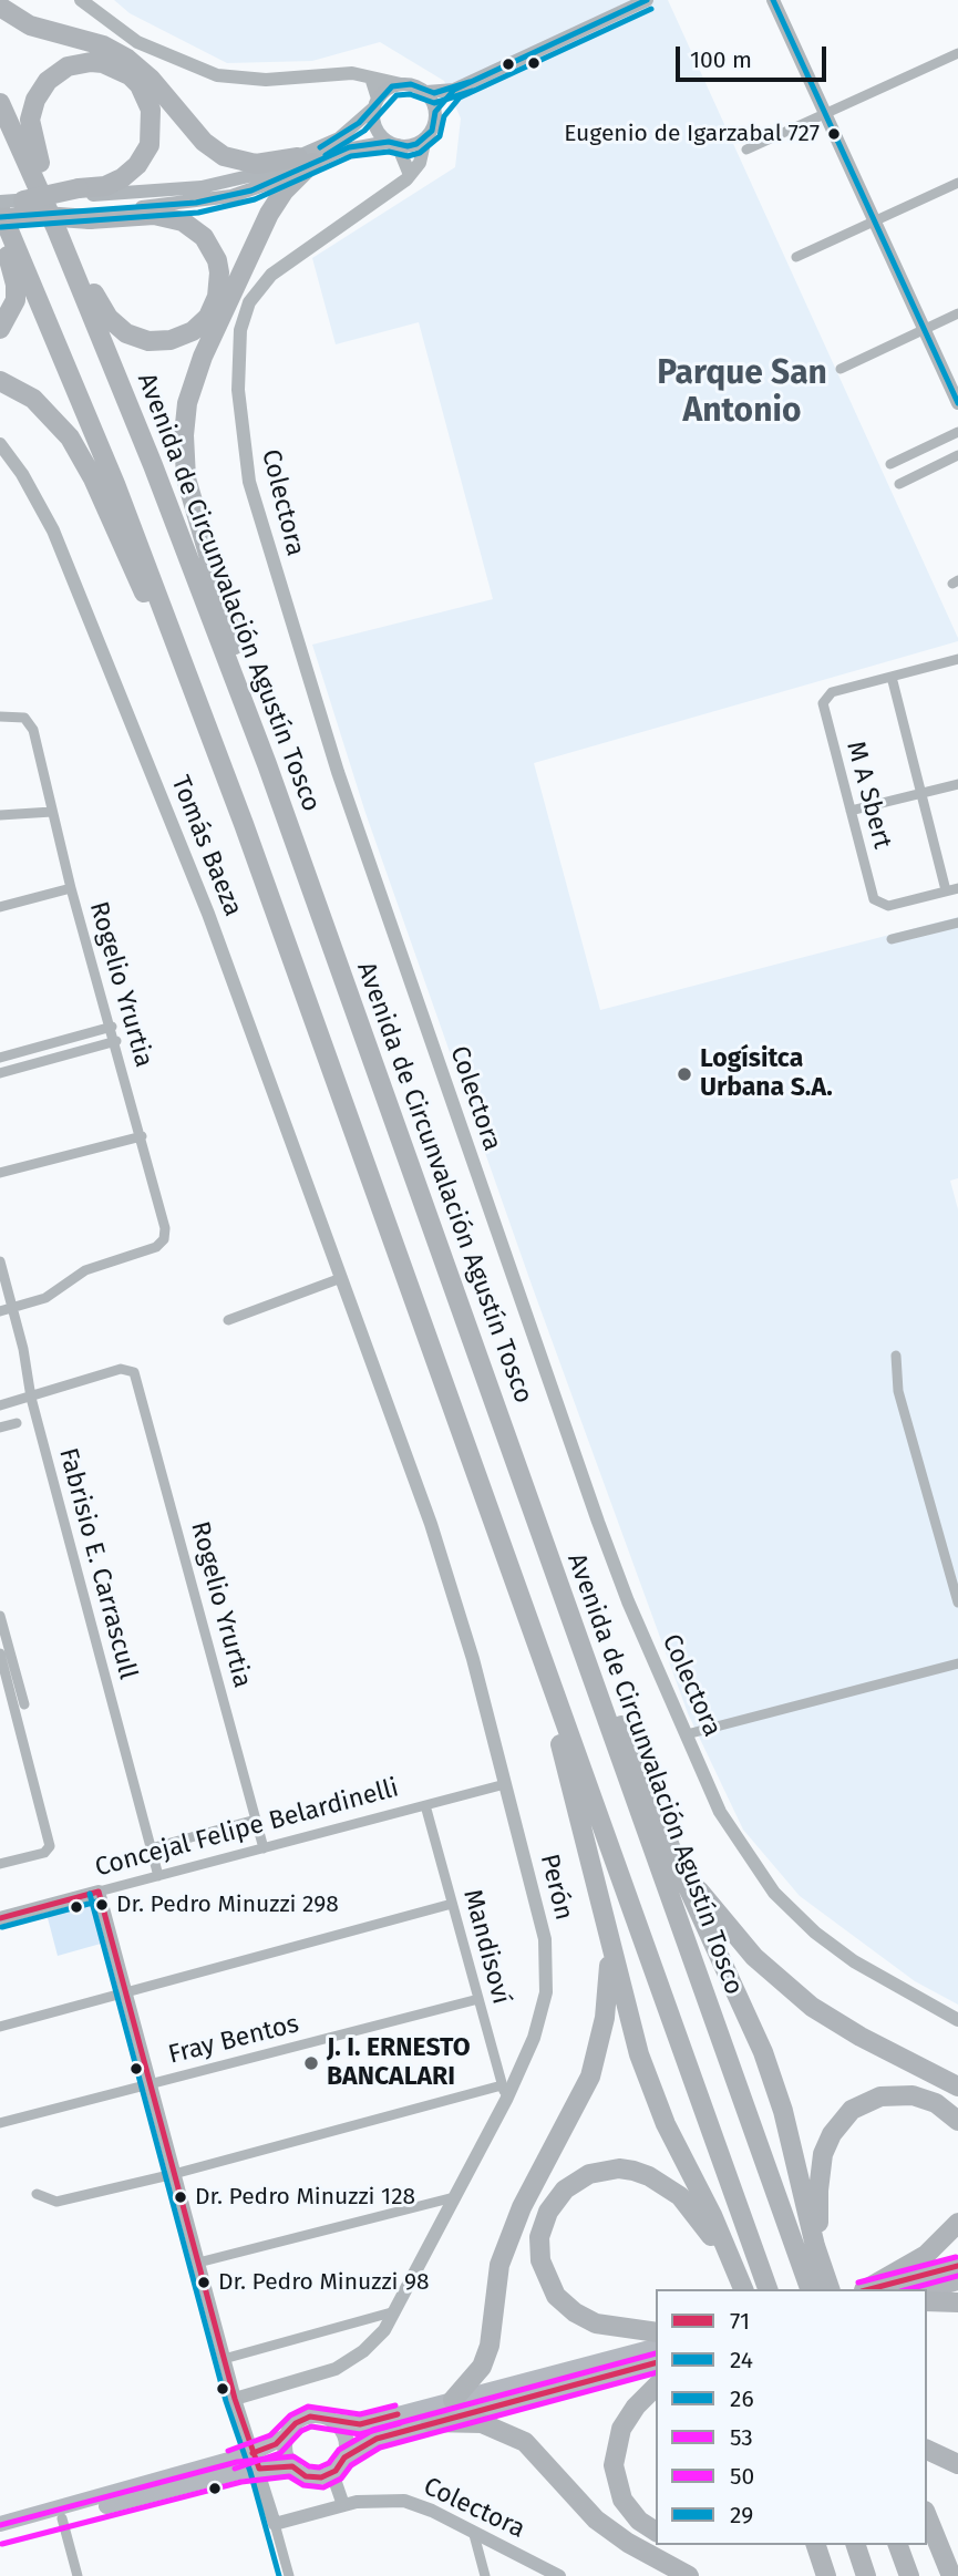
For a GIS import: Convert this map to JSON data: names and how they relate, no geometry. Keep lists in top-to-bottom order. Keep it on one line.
{"streets":{"highway":["Avenida de Circunvalación Agustín Tosco"],"main road":["Colectora","Concejal Felipe Belardinelli"],"street":["M A Sbert","Tomás Baeza","Rogelio Yrurtia","Fabrisio E. Carrascull","Perón","Mandisoví","Fray Bentos"]},"crossings":[["Tomás Baeza","Perón"],["Rogelio Yrurtia","Fabrisio E. Carrascull"],["Rogelio Yrurtia","Concejal Felipe Belardinelli"],["Fabrisio E. Carrascull","Concejal Felipe Belardinelli"],["Concejal Felipe Belardinelli","Perón"],["Concejal Felipe Belardinelli","Mandisoví"],["Perón","Mandisoví"],["Mandisoví","Fray Bentos"]],"districts":["Parque San Antonio"],"places":["Eugenio de Igarzabal 727","Logísitca Urbana S.A.","Dr. Pedro Minuzzi 298","J. I. ERNESTO BANCALARI","Dr. Pedro Minuzzi 128","Dr. Pedro Minuzzi 98"],"lines":["transit line 24","transit line 29","transit line 71","transit line 26","transit line 50","transit line 53"],"legend":["71","24","26","53","50","29"],"scale_bar":"100 m"}
